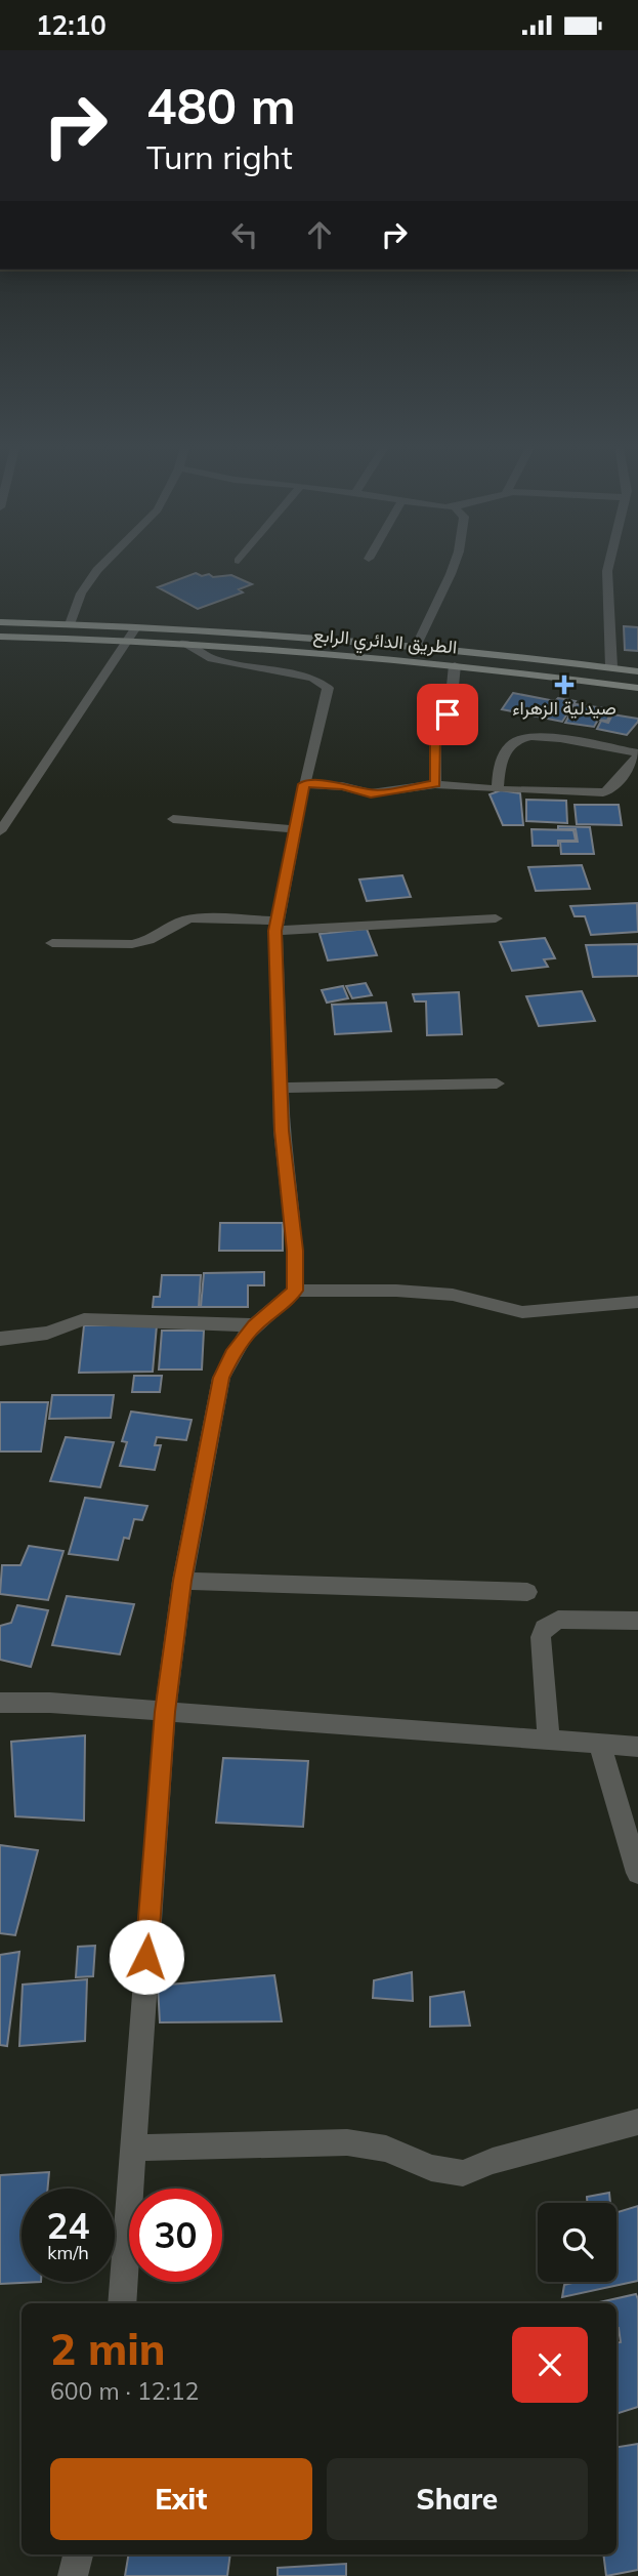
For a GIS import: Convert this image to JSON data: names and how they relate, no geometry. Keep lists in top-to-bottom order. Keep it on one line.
{"streets":{"main road":["الطريق الدائري الرابع"]},"places":{"health":["صيدلية الزهراء"]},"page":{"status":"12:10","turn":["480 m","Turn right"],"speed":"24 km/h","limit":"30","heading":["2 min","600 m · 12:12"],"buttons":["Exit","Share"]}}
